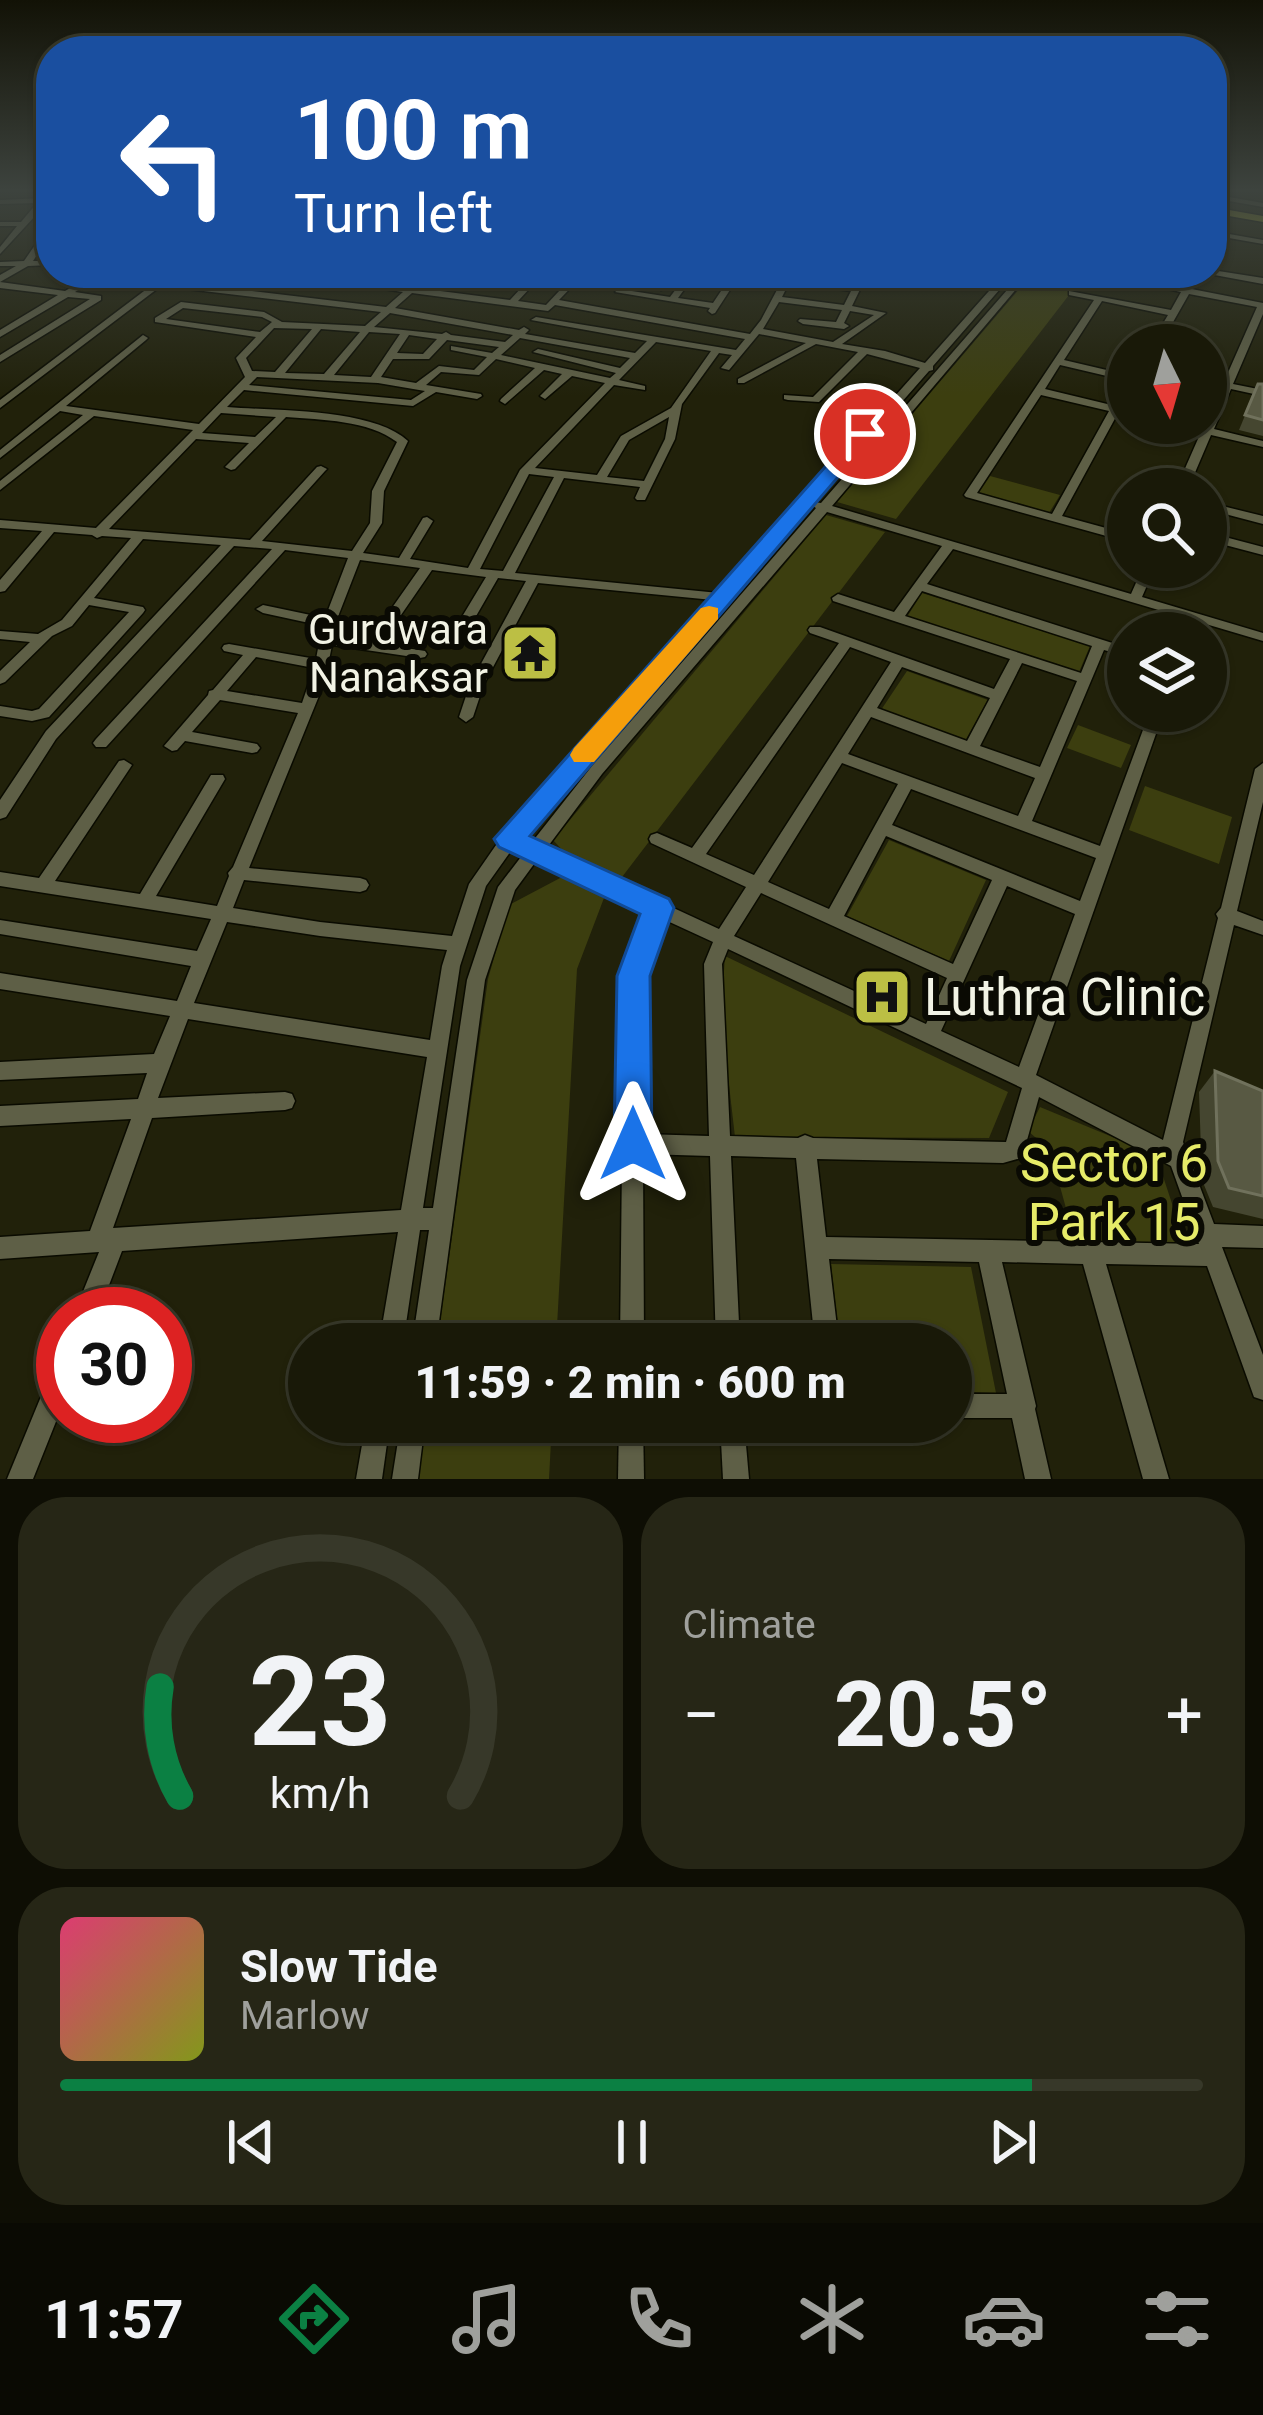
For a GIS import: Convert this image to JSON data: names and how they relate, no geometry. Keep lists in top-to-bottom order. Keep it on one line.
{"parks":["Sector 6 Park 15"],"places":{"temple":["Gurdwara Nanaksar"],"hospital":["Luthra Clinic"]},"north":"bottom","page":{"turn":["100 m","Turn left"],"limit":"30","trip":"11:59 · 2 min · 600 m","tile":"Climate","heat":["−","20.5°","+"],"song":["Slow Tide","Marlow"],"tabs":"11:57","gauge":["23","km/h"]}}
